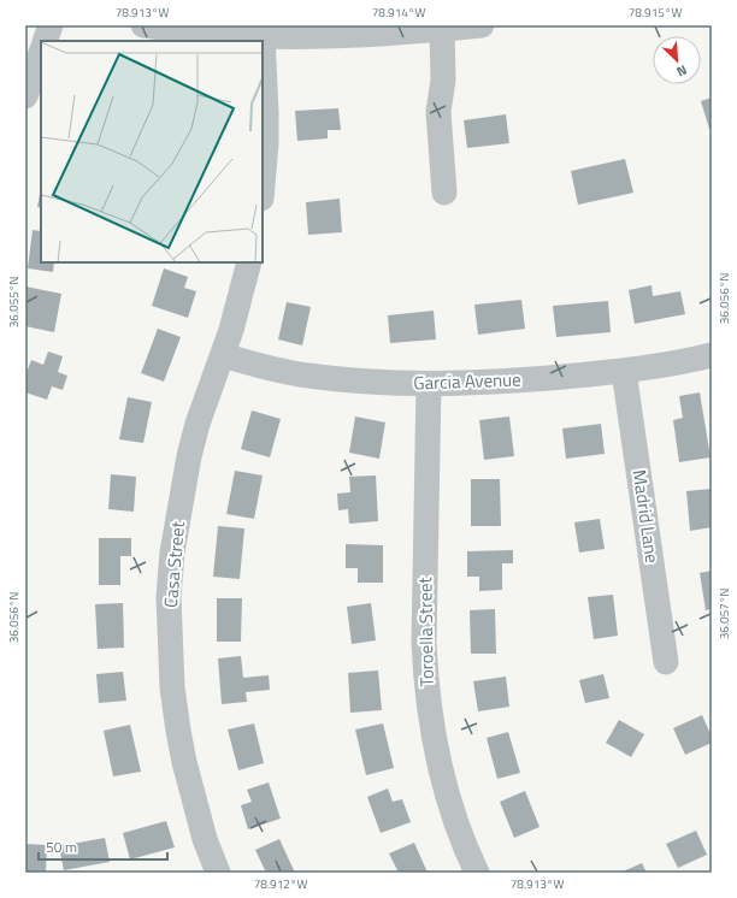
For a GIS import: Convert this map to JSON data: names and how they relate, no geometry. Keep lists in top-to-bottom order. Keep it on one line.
{"streets":{"street":["Garcia Avenue","Madrid Lane","Casa Street","Toroella Street"]},"crossings":[["Garcia Avenue","Madrid Lane"],["Garcia Avenue","Casa Street"],["Garcia Avenue","Toroella Street"]],"scale_bar":"50 m","north":"bottom right","coordinates":["78.913°W","78.914°W","78.915°W","36.056°N","36.055°N","36.057°N","78.912°W"]}
